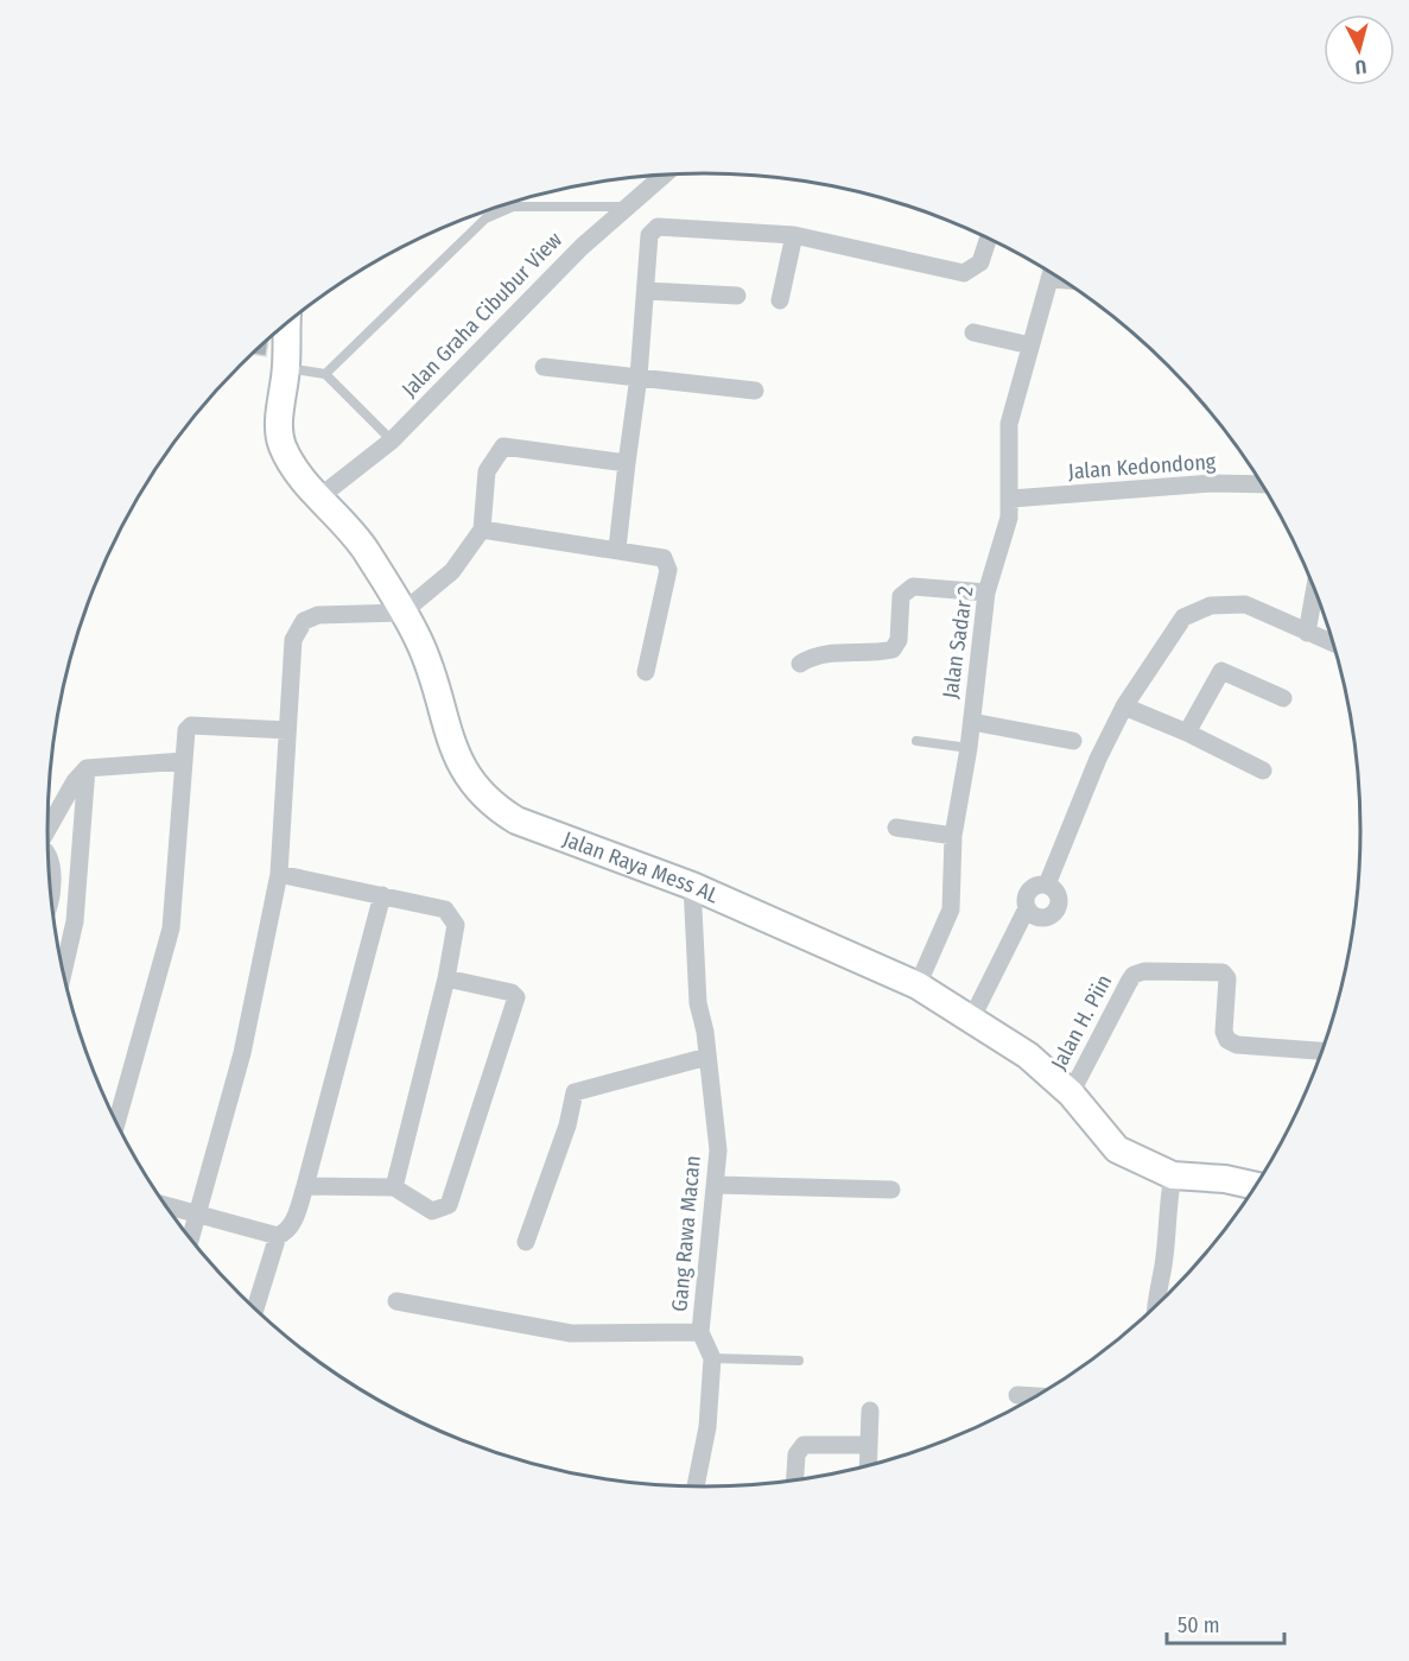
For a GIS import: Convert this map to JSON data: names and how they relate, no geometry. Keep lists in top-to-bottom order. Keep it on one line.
{"streets":{"street":["Jalan Graha Cibubur View","Jalan Kedondong","Jalan Sadar 2","Jalan Raya Mess AL","Jalan H. Piin","Gang Rawa Macan"]},"crossings":[["Jalan Graha Cibubur View","Jalan Raya Mess AL"],["Jalan Kedondong","Jalan Sadar 2"],["Jalan Sadar 2","Jalan Raya Mess AL"],["Jalan Raya Mess AL","Jalan H. Piin"],["Jalan Raya Mess AL","Gang Rawa Macan"]],"scale_bar":"50 m","north":"bottom"}
